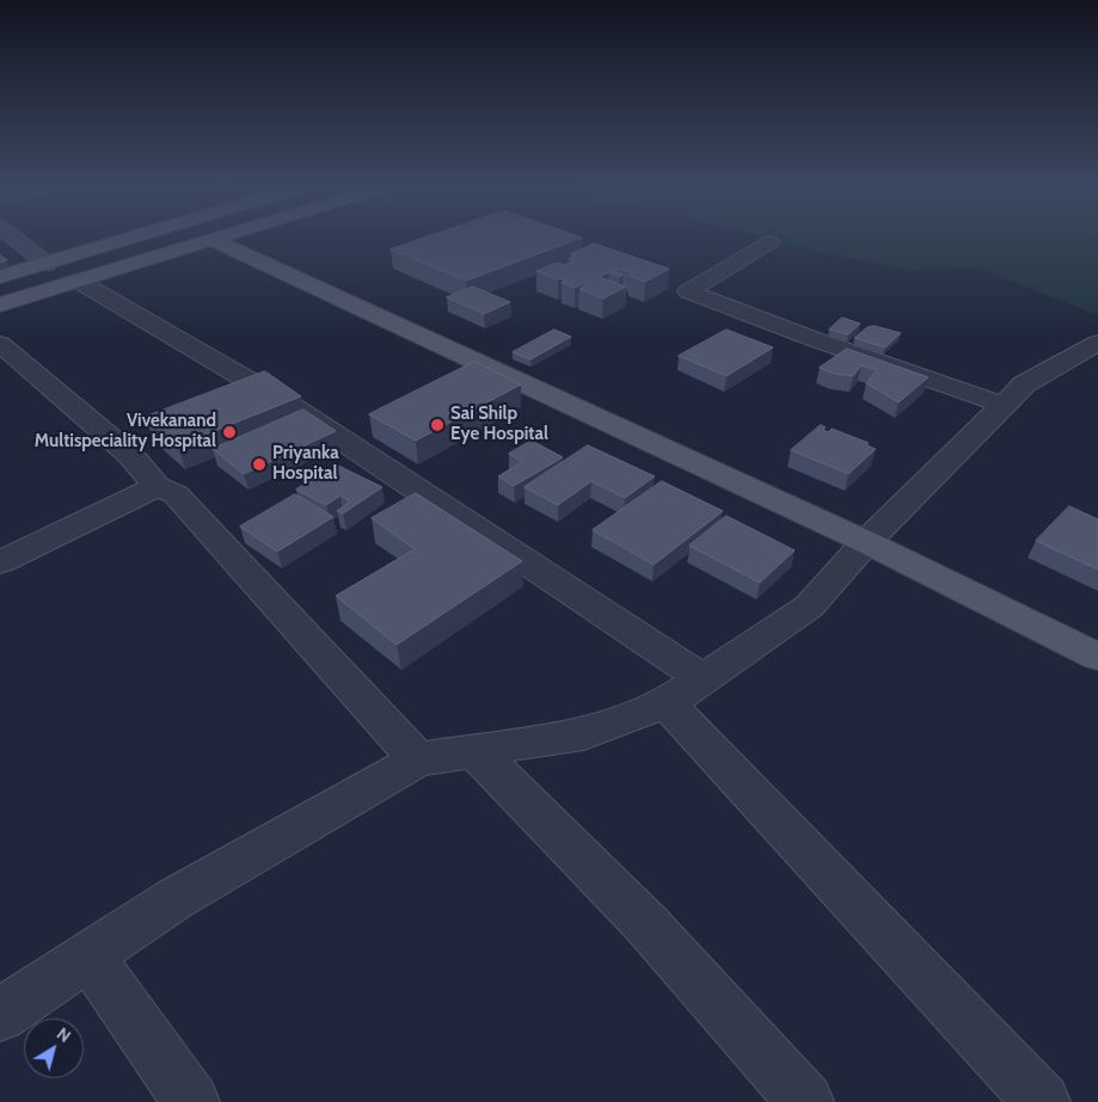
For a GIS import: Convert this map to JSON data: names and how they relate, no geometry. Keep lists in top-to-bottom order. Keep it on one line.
{"places":["Sai Shilp Eye Hospital","Vivekanand Multispeciality Hospital","Priyanka Hospital"],"north":"top right"}
